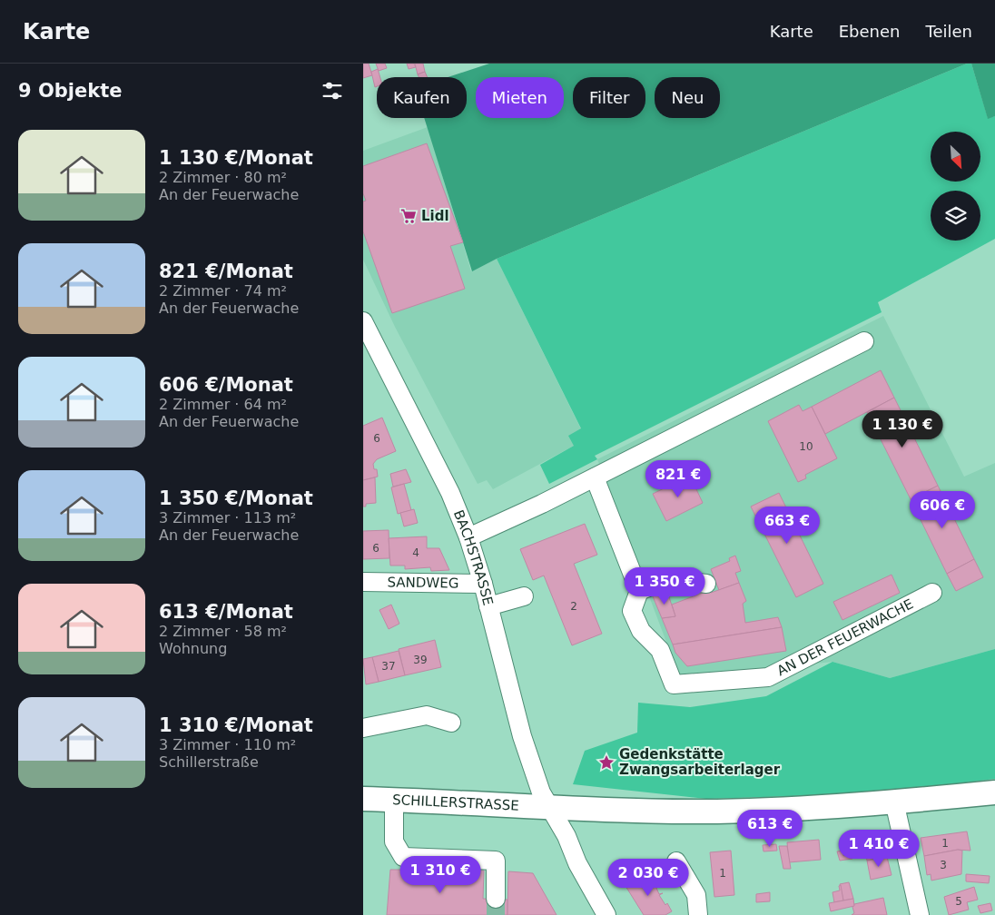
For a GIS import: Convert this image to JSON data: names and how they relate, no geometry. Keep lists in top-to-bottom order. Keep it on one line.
{"streets":{"main road":["SCHILLERSTRASSE"],"street":["BACHSTRASSE","SANDWEG","AN DER FEUERWACHE"]},"crossings":[["BACHSTRASSE","SANDWEG"],["BACHSTRASSE","SCHILLERSTRASSE"]],"places":{"supermarket":["Lidl"],"place":["Gedenkstätte Zwangsarbeiterlager"]},"house_numbers":["6","10","6","4","2","39","37","1","3","1","5"],"north":"bottom right","page":{"header":"Karte","nav":["Karte","Ebenen","Teilen"],"heading":"9 Objekte","chip":["Kaufen","Mieten","Filter","Neu"],"list":[{"name":"1 130 €/Monat","note":"2 Zimmer · 80 m² · An der Feuerwache"},{"name":"821 €/Monat","note":"2 Zimmer · 74 m² · An der Feuerwache"},{"name":"606 €/Monat","note":"2 Zimmer · 64 m² · An der Feuerwache"},{"name":"1 350 €/Monat","note":"3 Zimmer · 113 m² · An der Feuerwache"},{"name":"613 €/Monat","note":"2 Zimmer · 58 m² · Wohnung"},{"name":"1 310 €/Monat","note":"3 Zimmer · 110 m² · Schillerstraße"}],"price":["1 130 €","821 €","606 €","663 €","1 350 €","613 €","1 410 €","1 310 €","2 030 €"]}}
